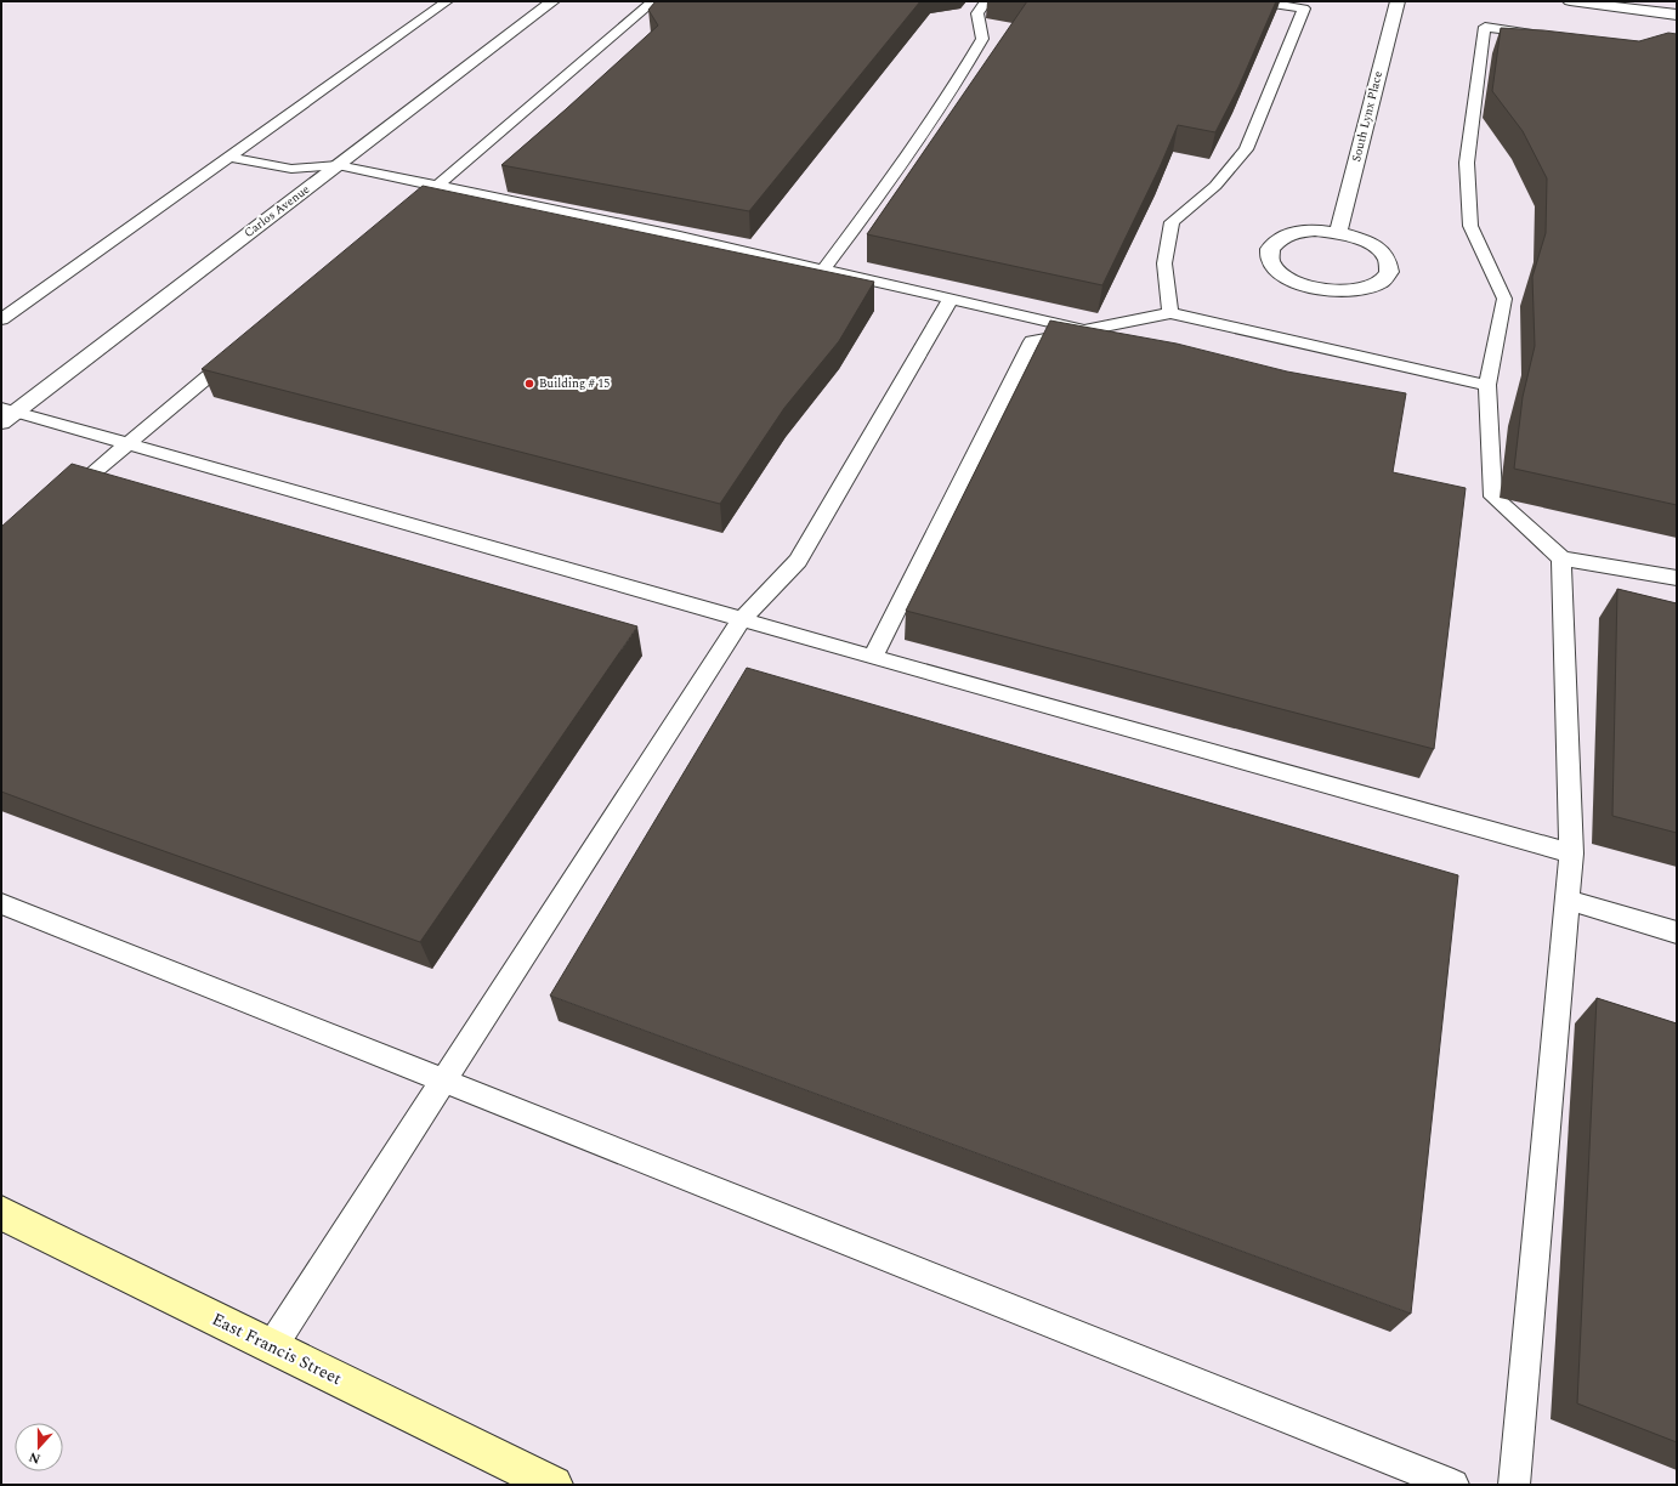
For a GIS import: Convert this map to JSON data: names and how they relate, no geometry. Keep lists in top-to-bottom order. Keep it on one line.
{"streets":{"street":["South Lynx Place","Carlos Avenue","East Francis Street"]},"places":["Building # 15"],"north":"bottom"}
